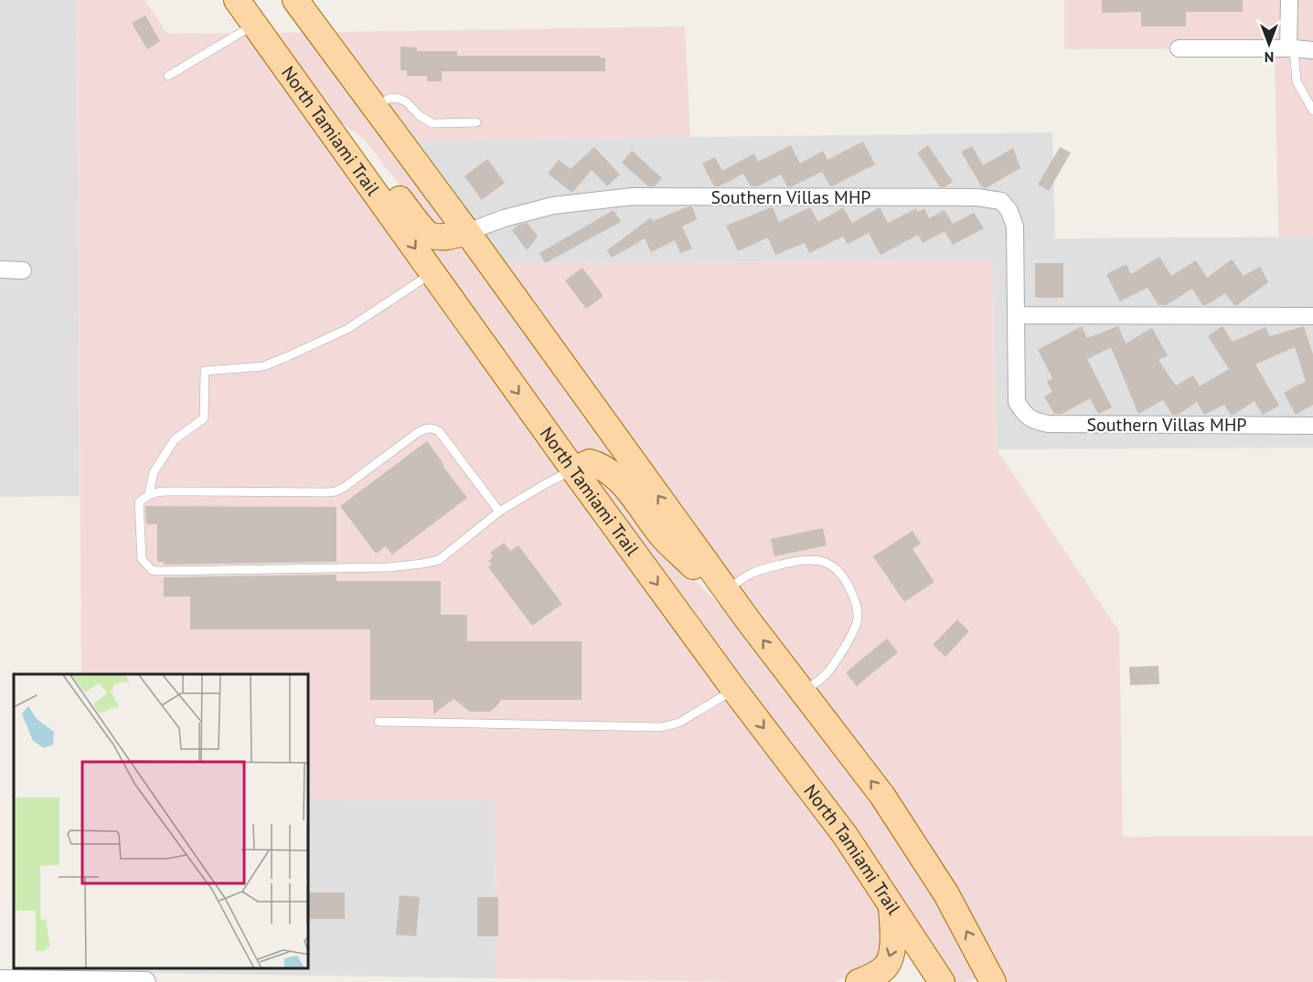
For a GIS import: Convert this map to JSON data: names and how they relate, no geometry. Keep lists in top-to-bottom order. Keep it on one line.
{"streets":{"main road":["North Tamiami Trail"],"street":["Southern Villas MHP"]},"north":"bottom"}
